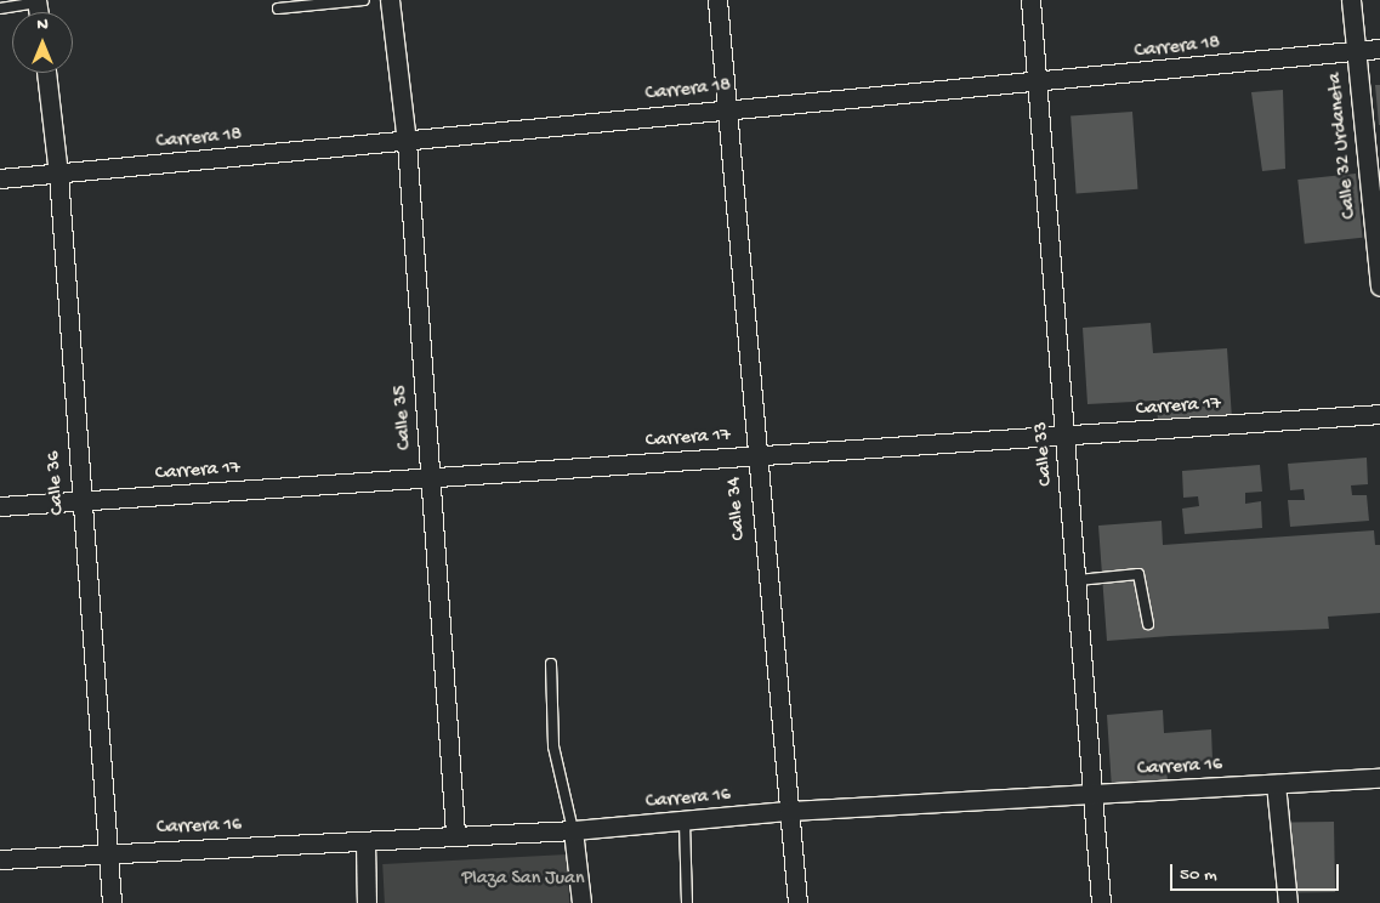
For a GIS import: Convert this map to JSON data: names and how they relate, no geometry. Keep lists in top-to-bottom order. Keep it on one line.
{"streets":{"street":["Carrera 18","Calle 32 Urdaneta","Carrera 17","Calle 35","Calle 33","Calle 36","Calle 34","Carrera 16"]},"crossings":[["Carrera 18","Calle 32 Urdaneta"],["Carrera 18","Calle 35"],["Carrera 18","Calle 33"],["Carrera 18","Calle 36"],["Carrera 18","Calle 34"],["Carrera 17","Calle 35"],["Carrera 17","Calle 33"],["Carrera 17","Calle 36"],["Carrera 17","Calle 34"],["Calle 35","Carrera 16"],["Calle 33","Carrera 16"],["Calle 36","Carrera 16"],["Calle 34","Carrera 16"]],"parks":["Plaza San Juan"],"scale_bar":"50 m","north":"top"}
